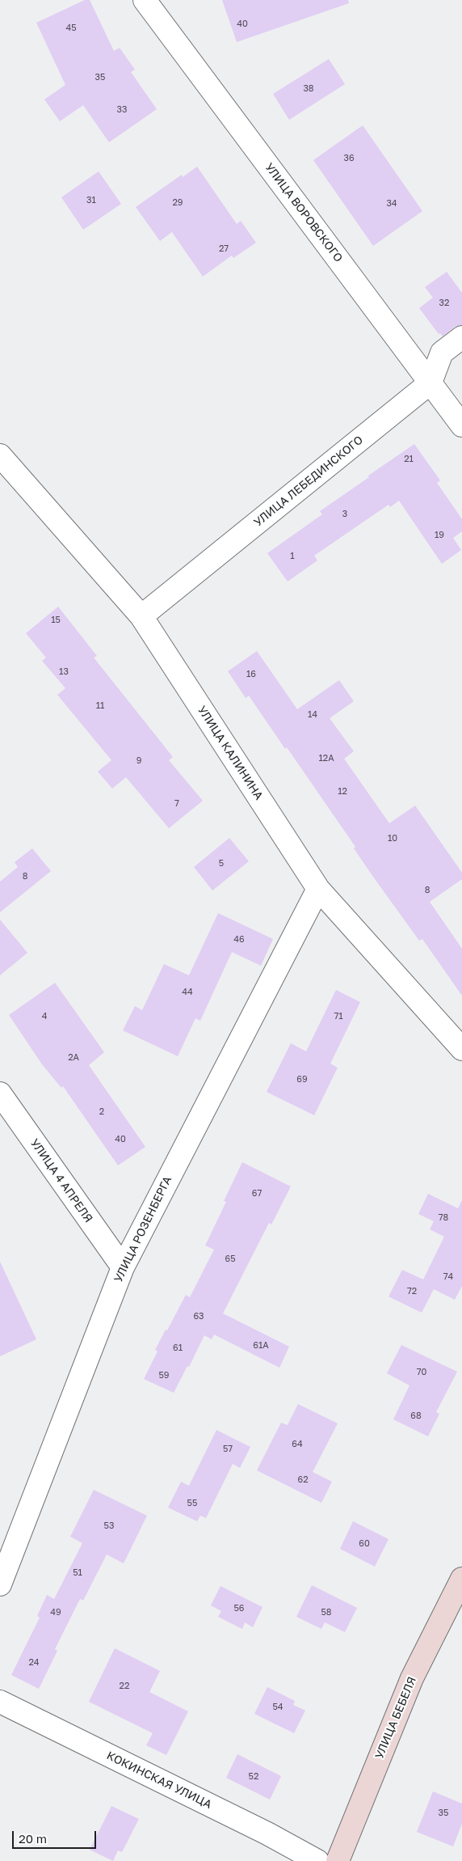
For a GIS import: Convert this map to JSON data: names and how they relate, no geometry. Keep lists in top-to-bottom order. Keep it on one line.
{"streets":{"street":["УЛИЦА ВОРОВСКОГО","УЛИЦА ЛЕБЕДИНСКОГО","УЛИЦА КАЛИНИНА","УЛИЦА 4 АПРЕЛЯ","УЛИЦА РОЗЕНБЕРГА","УЛИЦА БЕБЕЛЯ","КОКИНСКАЯ УЛИЦА"]},"crossings":[["УЛИЦА ВОРОВСКОГО","УЛИЦА ЛЕБЕДИНСКОГО"],["УЛИЦА ЛЕБЕДИНСКОГО","УЛИЦА КАЛИНИНА"],["УЛИЦА КАЛИНИНА","УЛИЦА РОЗЕНБЕРГА"],["УЛИЦА 4 АПРЕЛЯ","УЛИЦА РОЗЕНБЕРГА"]],"house_numbers":["40","45","35","38","33","36","31","29","34","27","32","21","3","19","1","15","13","16","11","14","12А","9","12","7","10","5","8","8","46","44","4","71","2А","69","2","40","67","78","65","74","72","63","61А","61","70","59","68","64","57","62","55","53","60","51","56","49","58","24","22","54","52","35"],"scale_bar":"20 m"}
